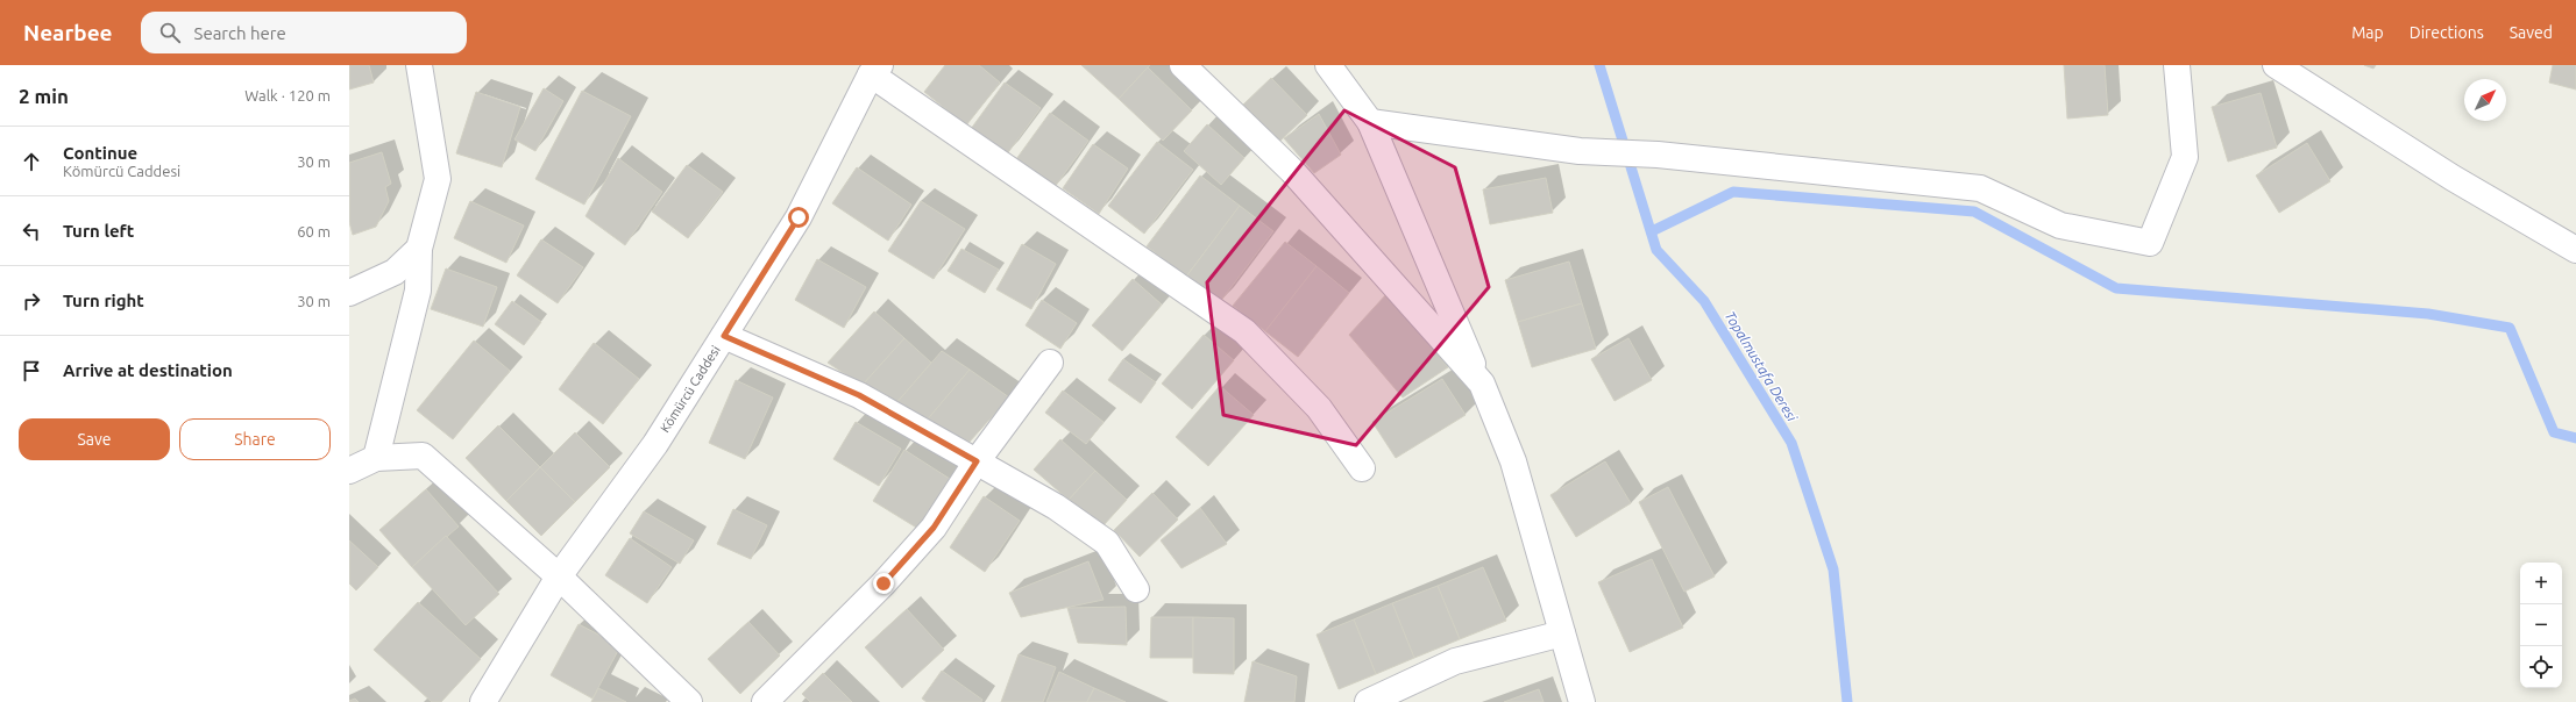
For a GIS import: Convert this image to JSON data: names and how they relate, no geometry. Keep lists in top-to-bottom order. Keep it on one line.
{"streets":{"street":["Kömürcü Caddesi"]},"water":["Topalmustafa Deresi"],"north":"top right","page":{"header":"Nearbee","search":"Search here","nav":["Map","Directions","Saved"],"heading":["2 min","Walk · 120 m"],"list":[["Continue","Kömürcü Caddesi","30 m"],["Turn left","60 m"],["Turn right","30 m"],"Arrive at destination"],"buttons":["Save","Share"],"map_buttons":["+","−"]}}
